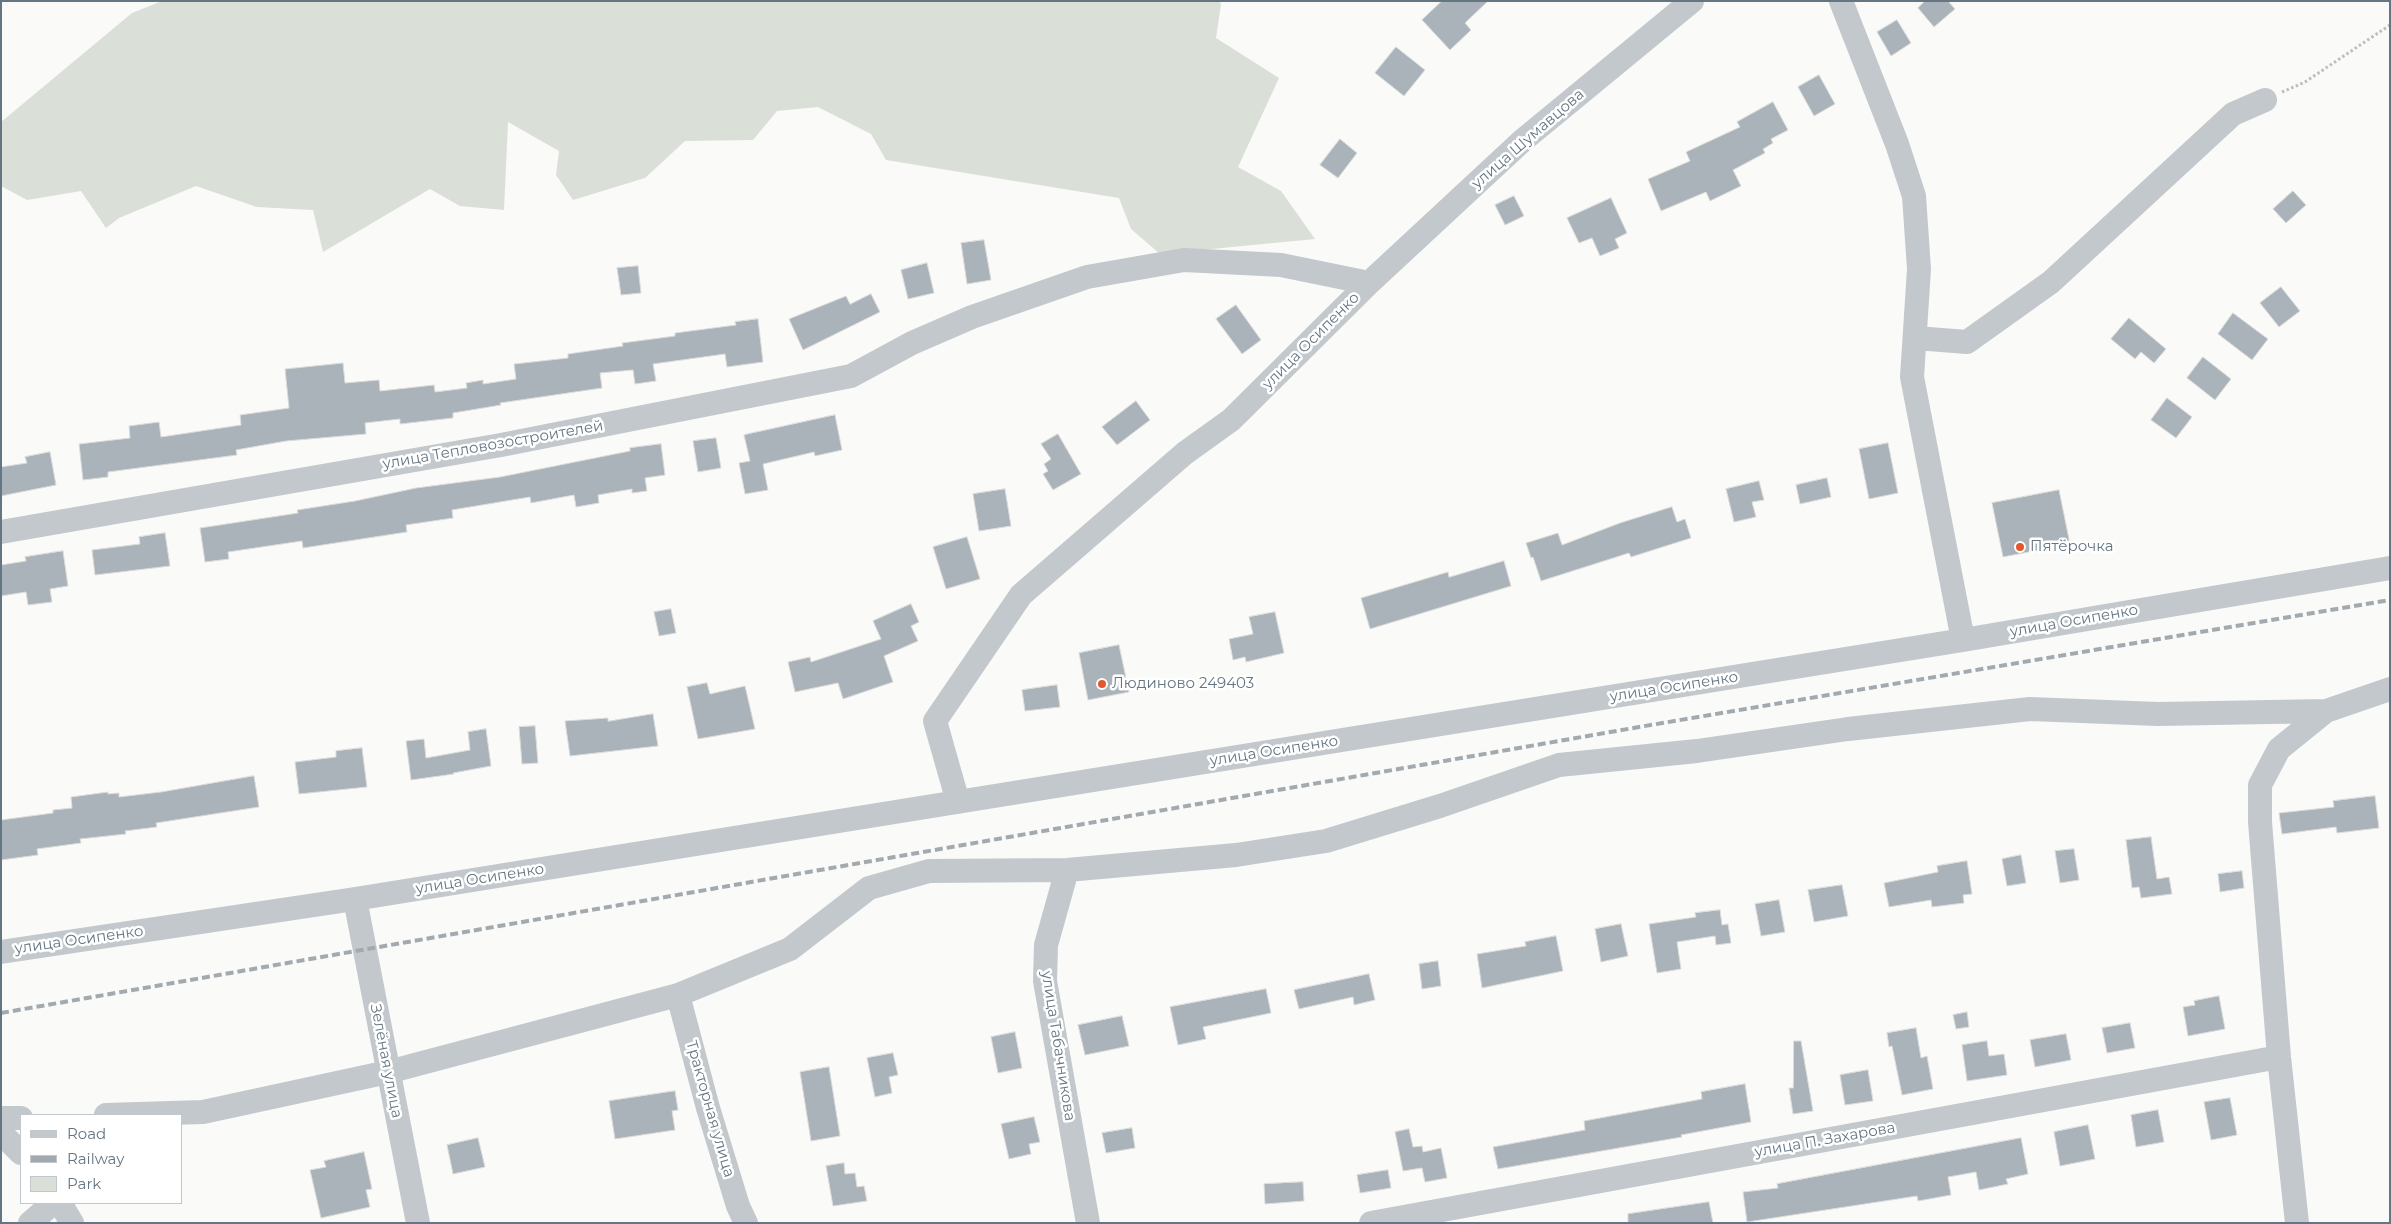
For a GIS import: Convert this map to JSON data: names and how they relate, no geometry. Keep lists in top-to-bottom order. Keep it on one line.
{"streets":{"street":["улица Шумавцова","улица Осипенко","улица Тепловозостроителей","улица Табачникова","Зелёная улица","Тракторная улица","улица П. Захарова"]},"crossings":[["улица Шумавцова","улица Осипенко"],["улица Шумавцова","улица Тепловозостроителей"],["улица Осипенко","улица Тепловозостроителей"],["улица Осипенко","Зелёная улица"]],"places":["Пятёрочка","Людиново 249403"],"legend":["Road","Railway","Park"]}
